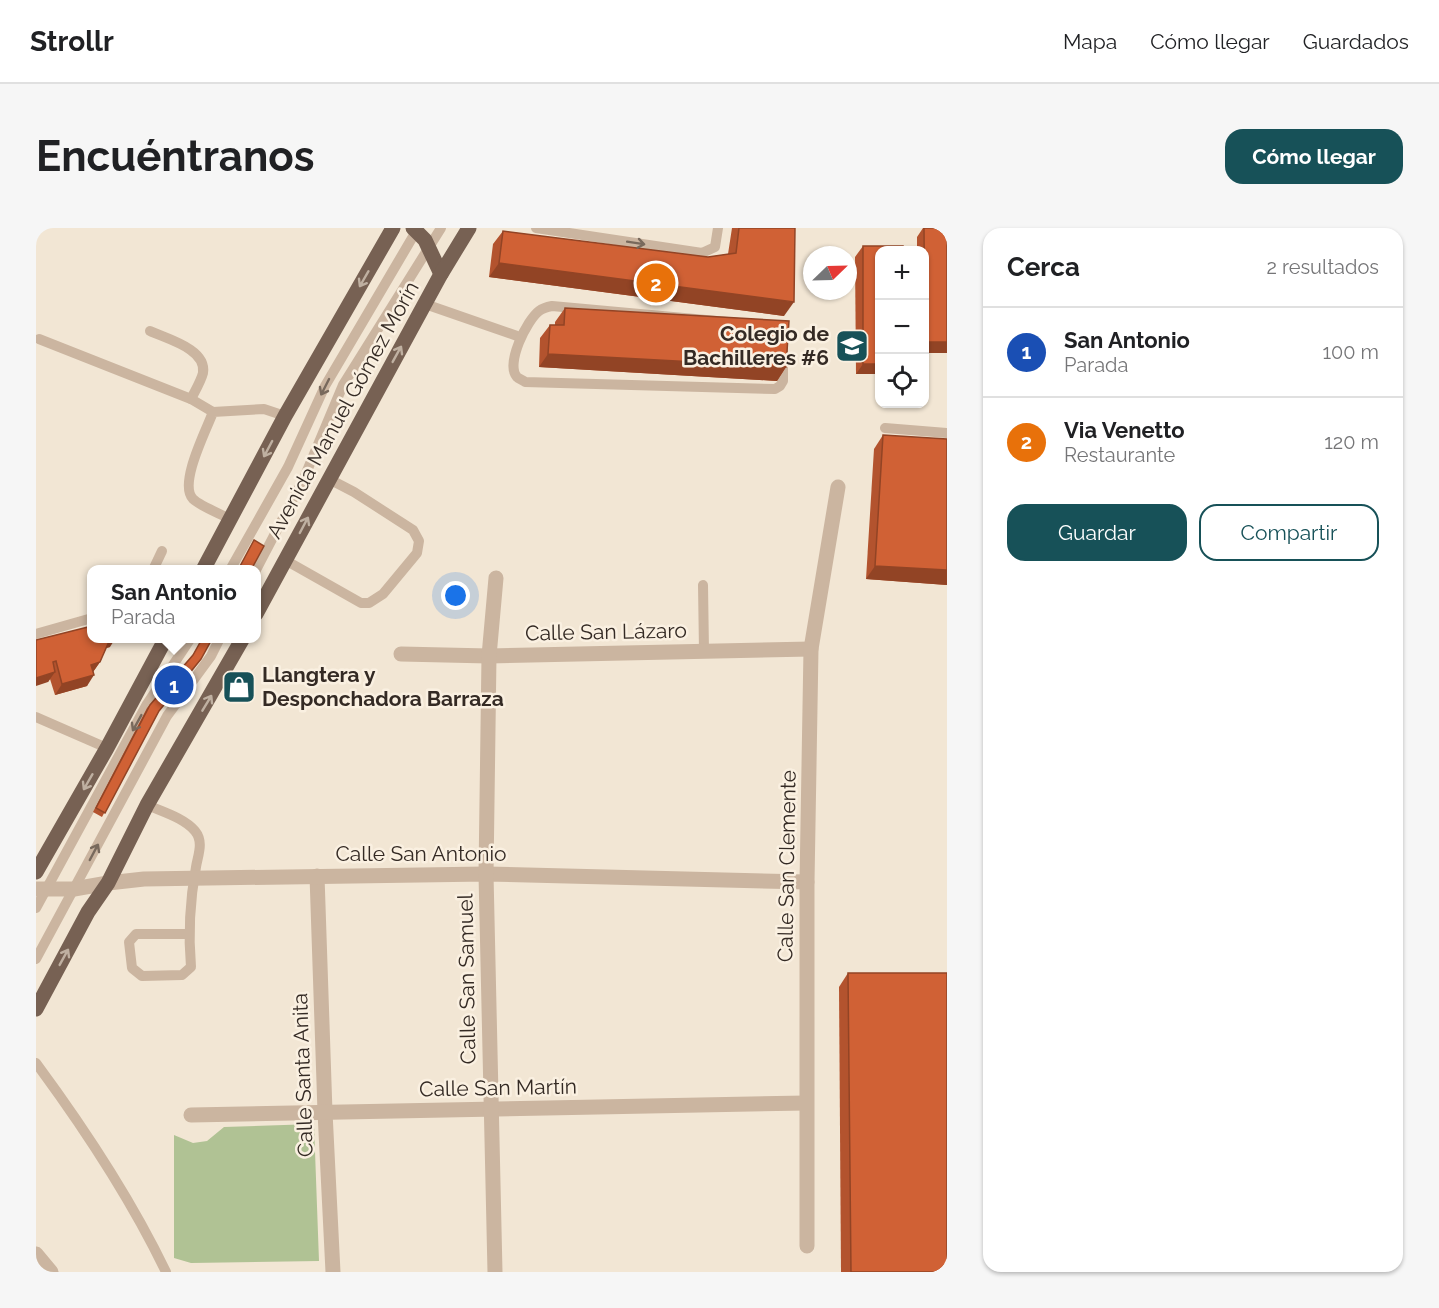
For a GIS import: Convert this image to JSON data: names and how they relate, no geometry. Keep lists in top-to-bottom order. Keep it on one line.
{"streets":{"main road":["Avenida Manuel Gómez Morín"],"street":["Calle San Lázaro","Calle San Antonio","Calle San Clemente","Calle San Samuel","Calle Santa Anita","Calle San Martín"]},"crossings":[["Calle San Lázaro","Calle San Clemente"],["Calle San Lázaro","Calle San Samuel"],["Calle San Antonio","Calle San Clemente"],["Calle San Antonio","Calle San Samuel"],["Calle San Antonio","Calle Santa Anita"],["Calle San Clemente","Calle San Martín"],["Calle San Samuel","Calle San Martín"],["Calle Santa Anita","Calle San Martín"]],"places":{"school or university":["Colegio de Bachilleres #6"],"shop":["Llangtera y Desponchadora Barraza"]},"north":"top right","page":{"header":"Strollr","nav":["Mapa","Cómo llegar","Guardados"],"buttons":["Cómo llegar",["Guardar","Compartir"]],"title":"Encuéntranos","heading":["Cerca","2 resultados"],"map_buttons":["+","−"],"pins":["2","1"],"list":[{"mark":"1","name":"San Antonio","note":"Parada","value":"100 m"},{"mark":"2","name":"Via Venetto","note":"Restaurante","value":"120 m"}],"popup":["San Antonio","Parada"]}}
